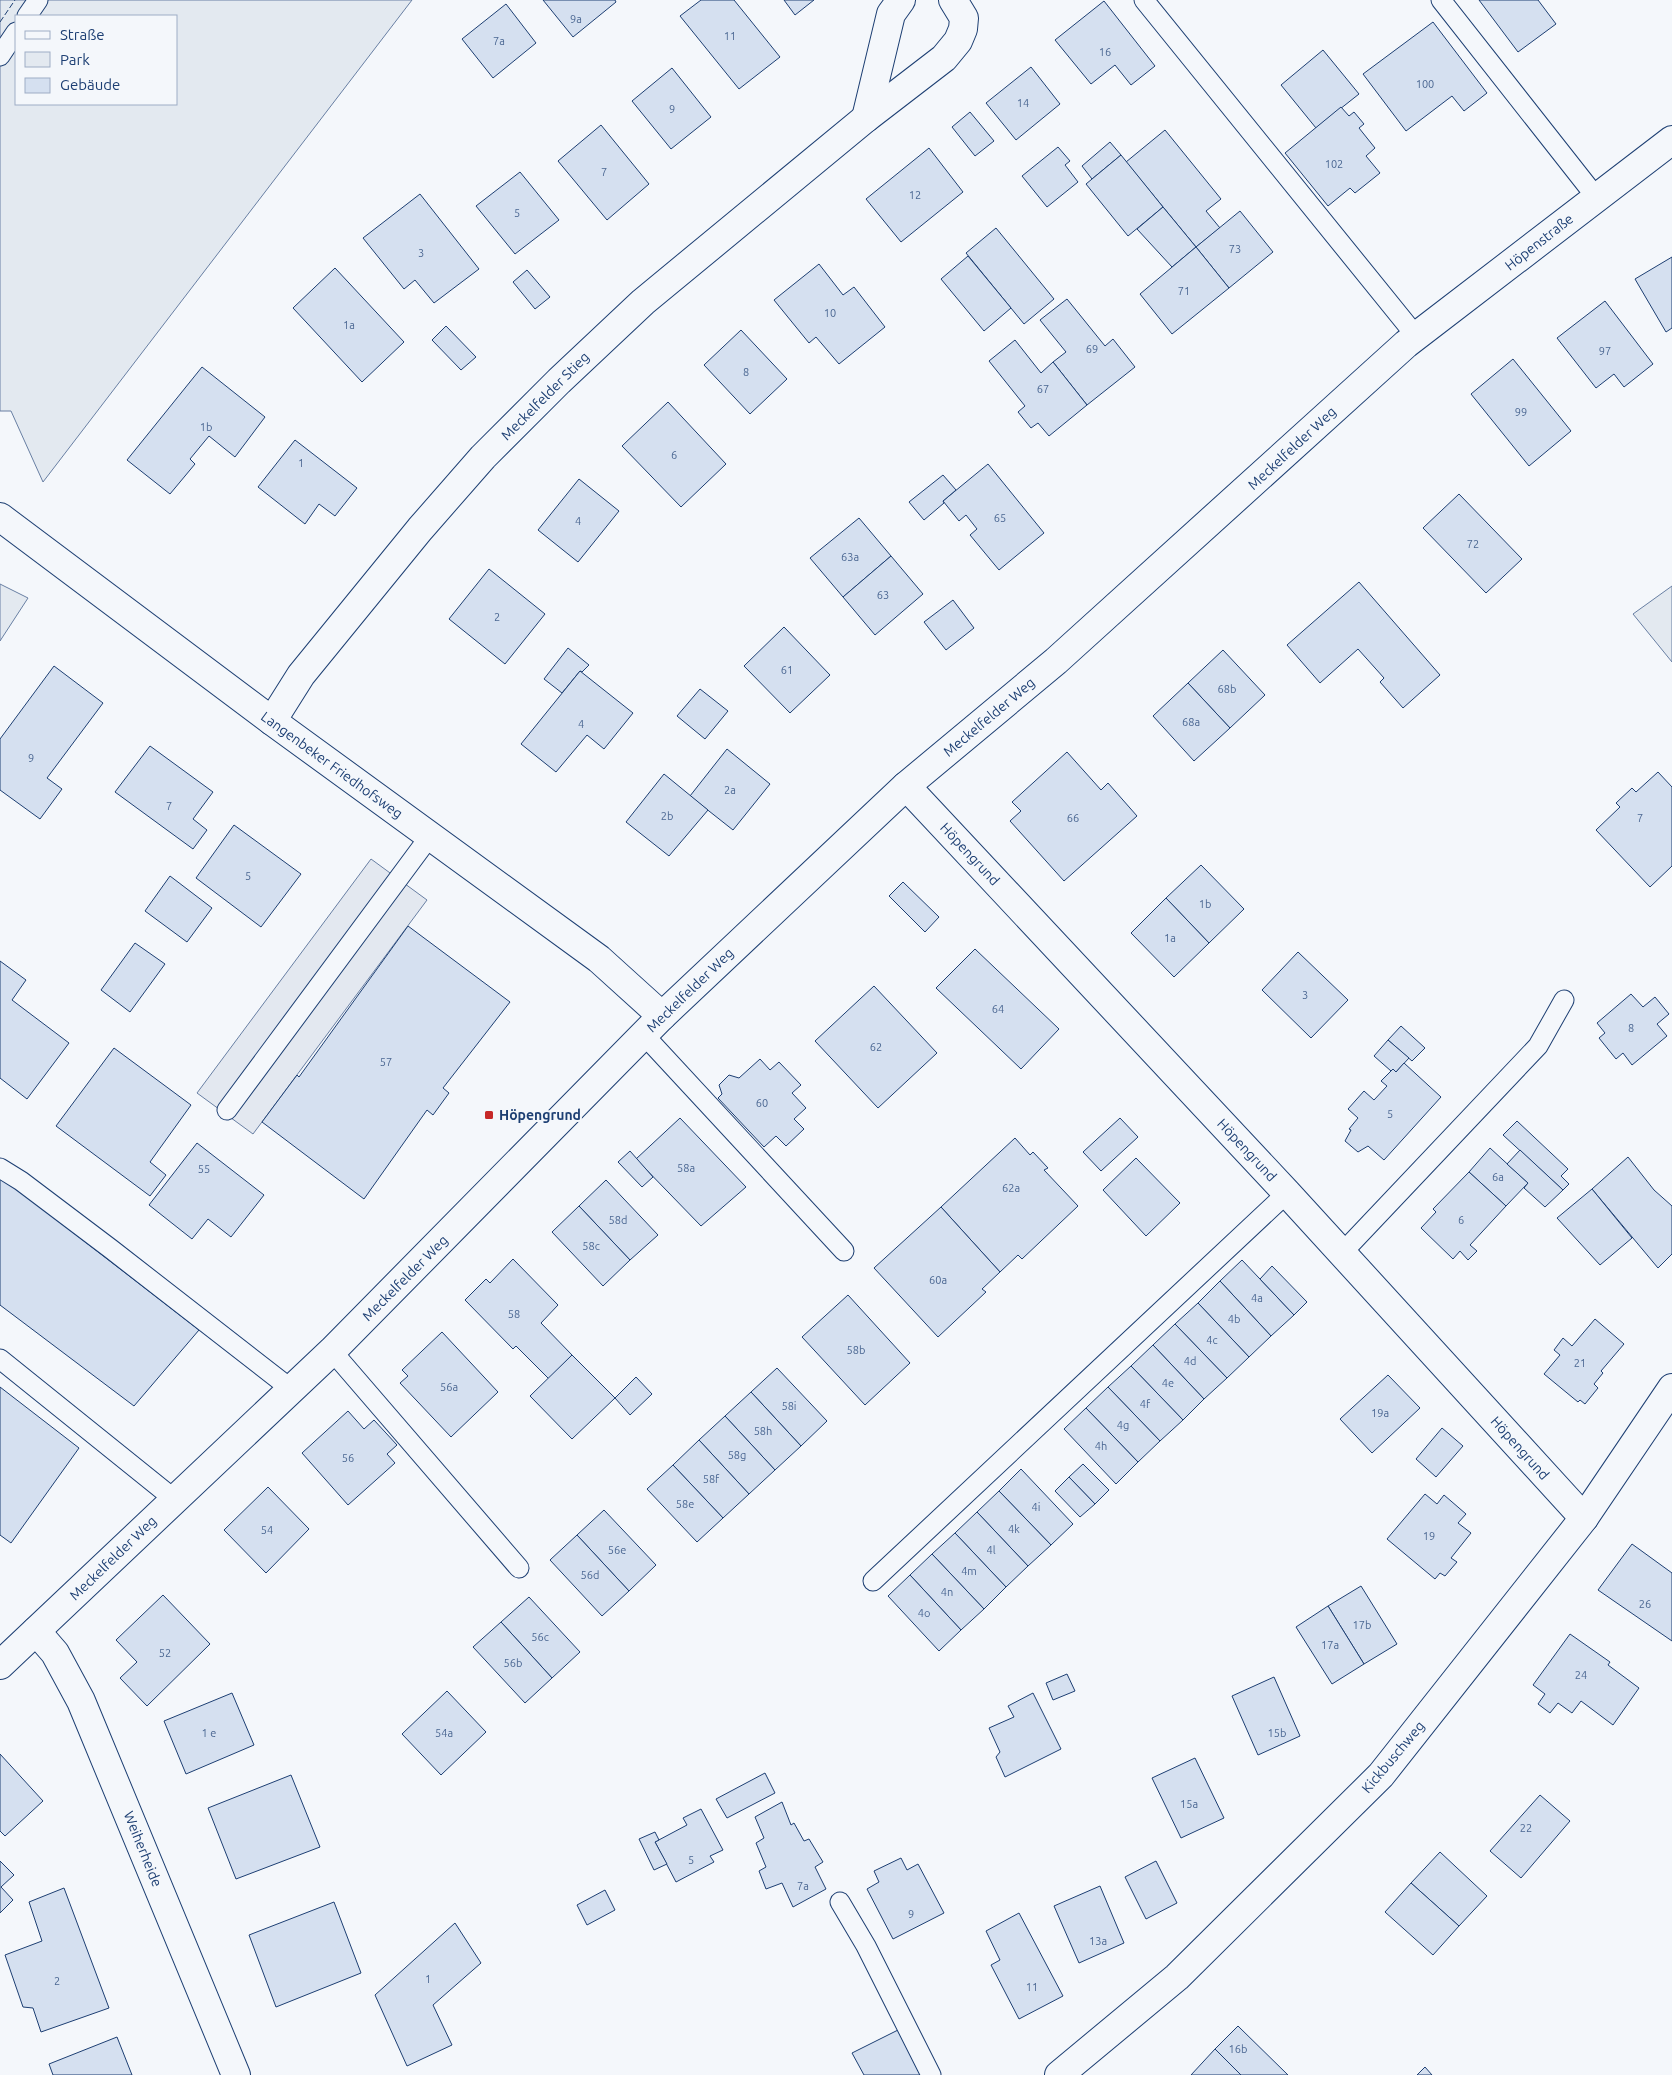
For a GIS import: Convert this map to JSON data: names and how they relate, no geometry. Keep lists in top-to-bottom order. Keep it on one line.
{"streets":{"street":["Höpenstraße","Meckelfelder Stieg","Meckelfelder Weg","Langenbeker Friedhofsweg","Höpengrund","Kickbuschweg","Weiherheide"]},"crossings":[["Höpenstraße","Meckelfelder Weg"],["Meckelfelder Stieg","Langenbeker Friedhofsweg"],["Meckelfelder Weg","Langenbeker Friedhofsweg"],["Meckelfelder Weg","Höpengrund"],["Meckelfelder Weg","Weiherheide"],["Höpengrund","Kickbuschweg"]],"places":{"transit":["Höpengrund"]},"house_numbers":["9a","11","7a","16","100","14","9","102","7","12","5","73","3","71","10","1a","69","97","8","67","99","1b","6","1","65","4","72","63a","63","2","61","68b","68a","4","9","2a","7","2b","66","7","5","1b","1a","3","64","8","62","57","60","5","58a","55","6a","62a","58d","6","58c","60a","4a","58","4b","4c","58b","4d","21","4e","56a","4f","58i","19a","4g","58h","4h","58g","56","58f","58e","4i","4k","54","19","56e","4l","4m","56d","4n","26","4o","17b","56c","17a","52","56b","24","1 e","54a","15b","15a","22","5","7a","9","13a","1","2","11","16b"],"legend":["Straße","Park","Gebäude"]}
